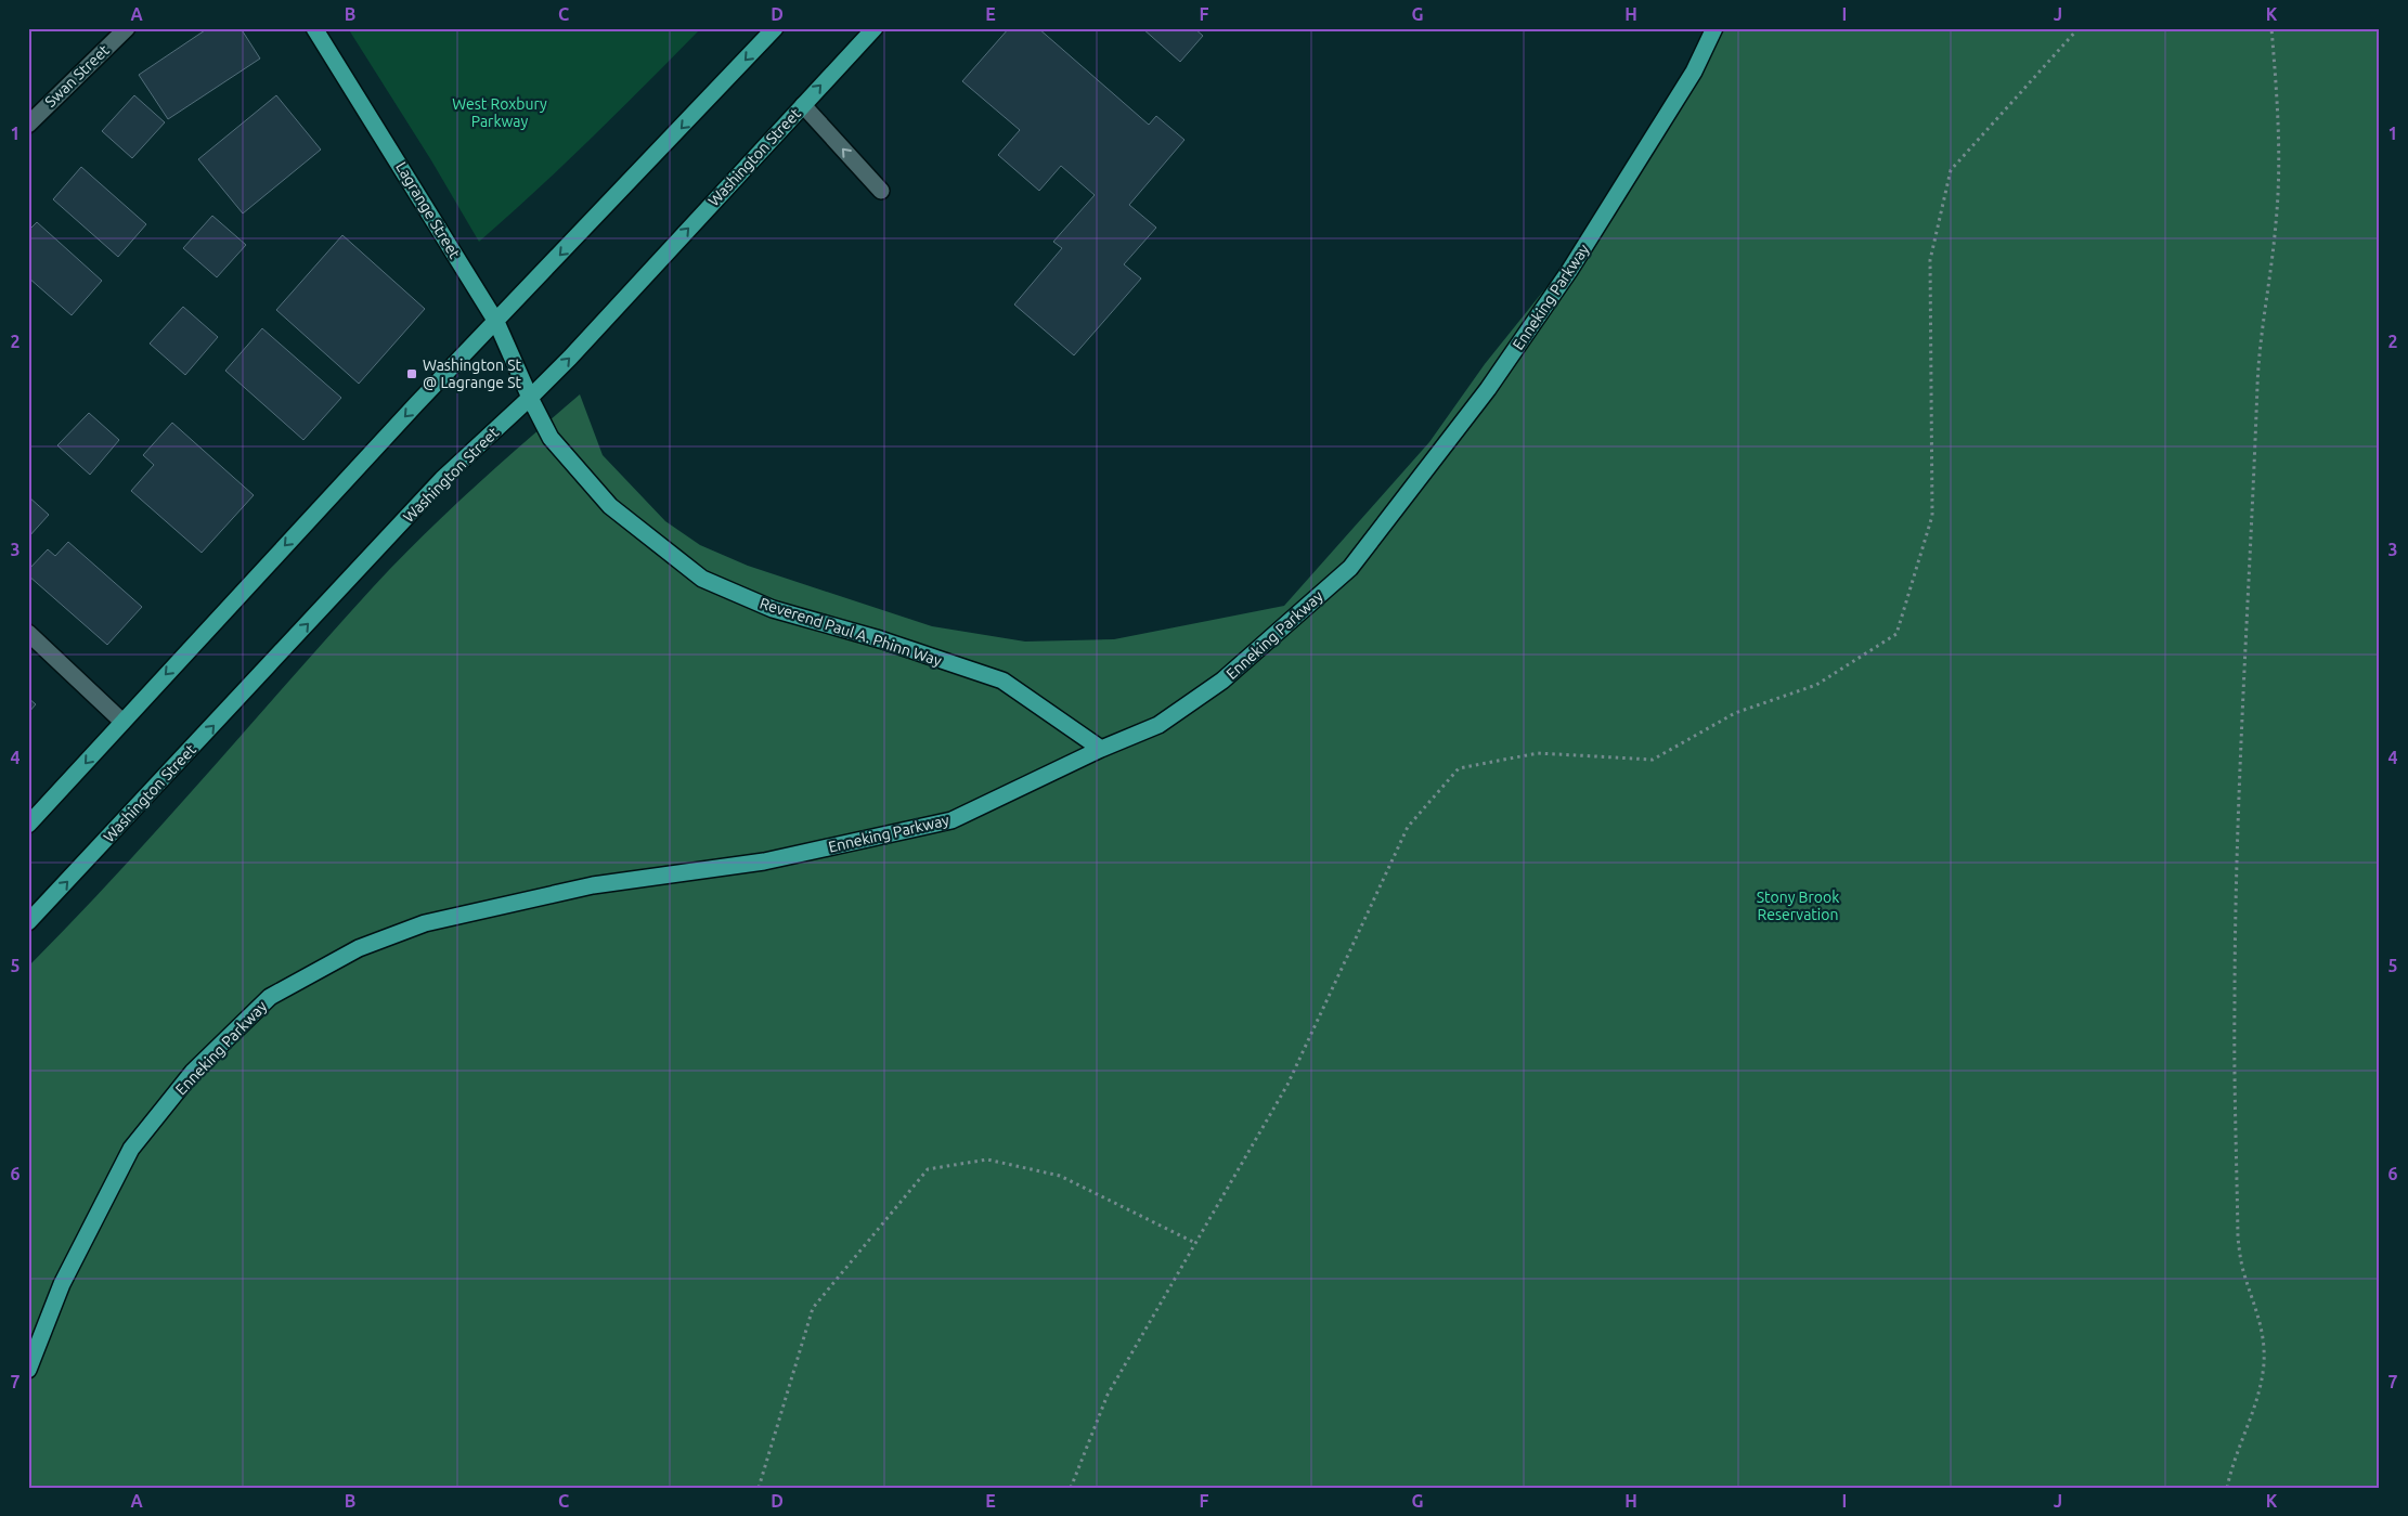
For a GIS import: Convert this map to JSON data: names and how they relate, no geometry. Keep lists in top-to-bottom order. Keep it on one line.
{"streets":{"main road":["Washington Street","Lagrange Street","Enneking Parkway","Reverend Paul A. Phinn Way"],"street":["Swan Street"]},"crossings":[["Washington Street","Lagrange Street"],["Washington Street","Reverend Paul A. Phinn Way"],["Lagrange Street","Reverend Paul A. Phinn Way"],["Enneking Parkway","Reverend Paul A. Phinn Way"]],"parks":["West Roxbury Parkway","Stony Brook Reservation"],"places":{"transit":["Washington St @ Lagrange St"]},"grid":{"columns":["A","B","C","D","E","F","G","H","I","J","K"],"rows":["1","2","3","4","5","6","7"]}}
